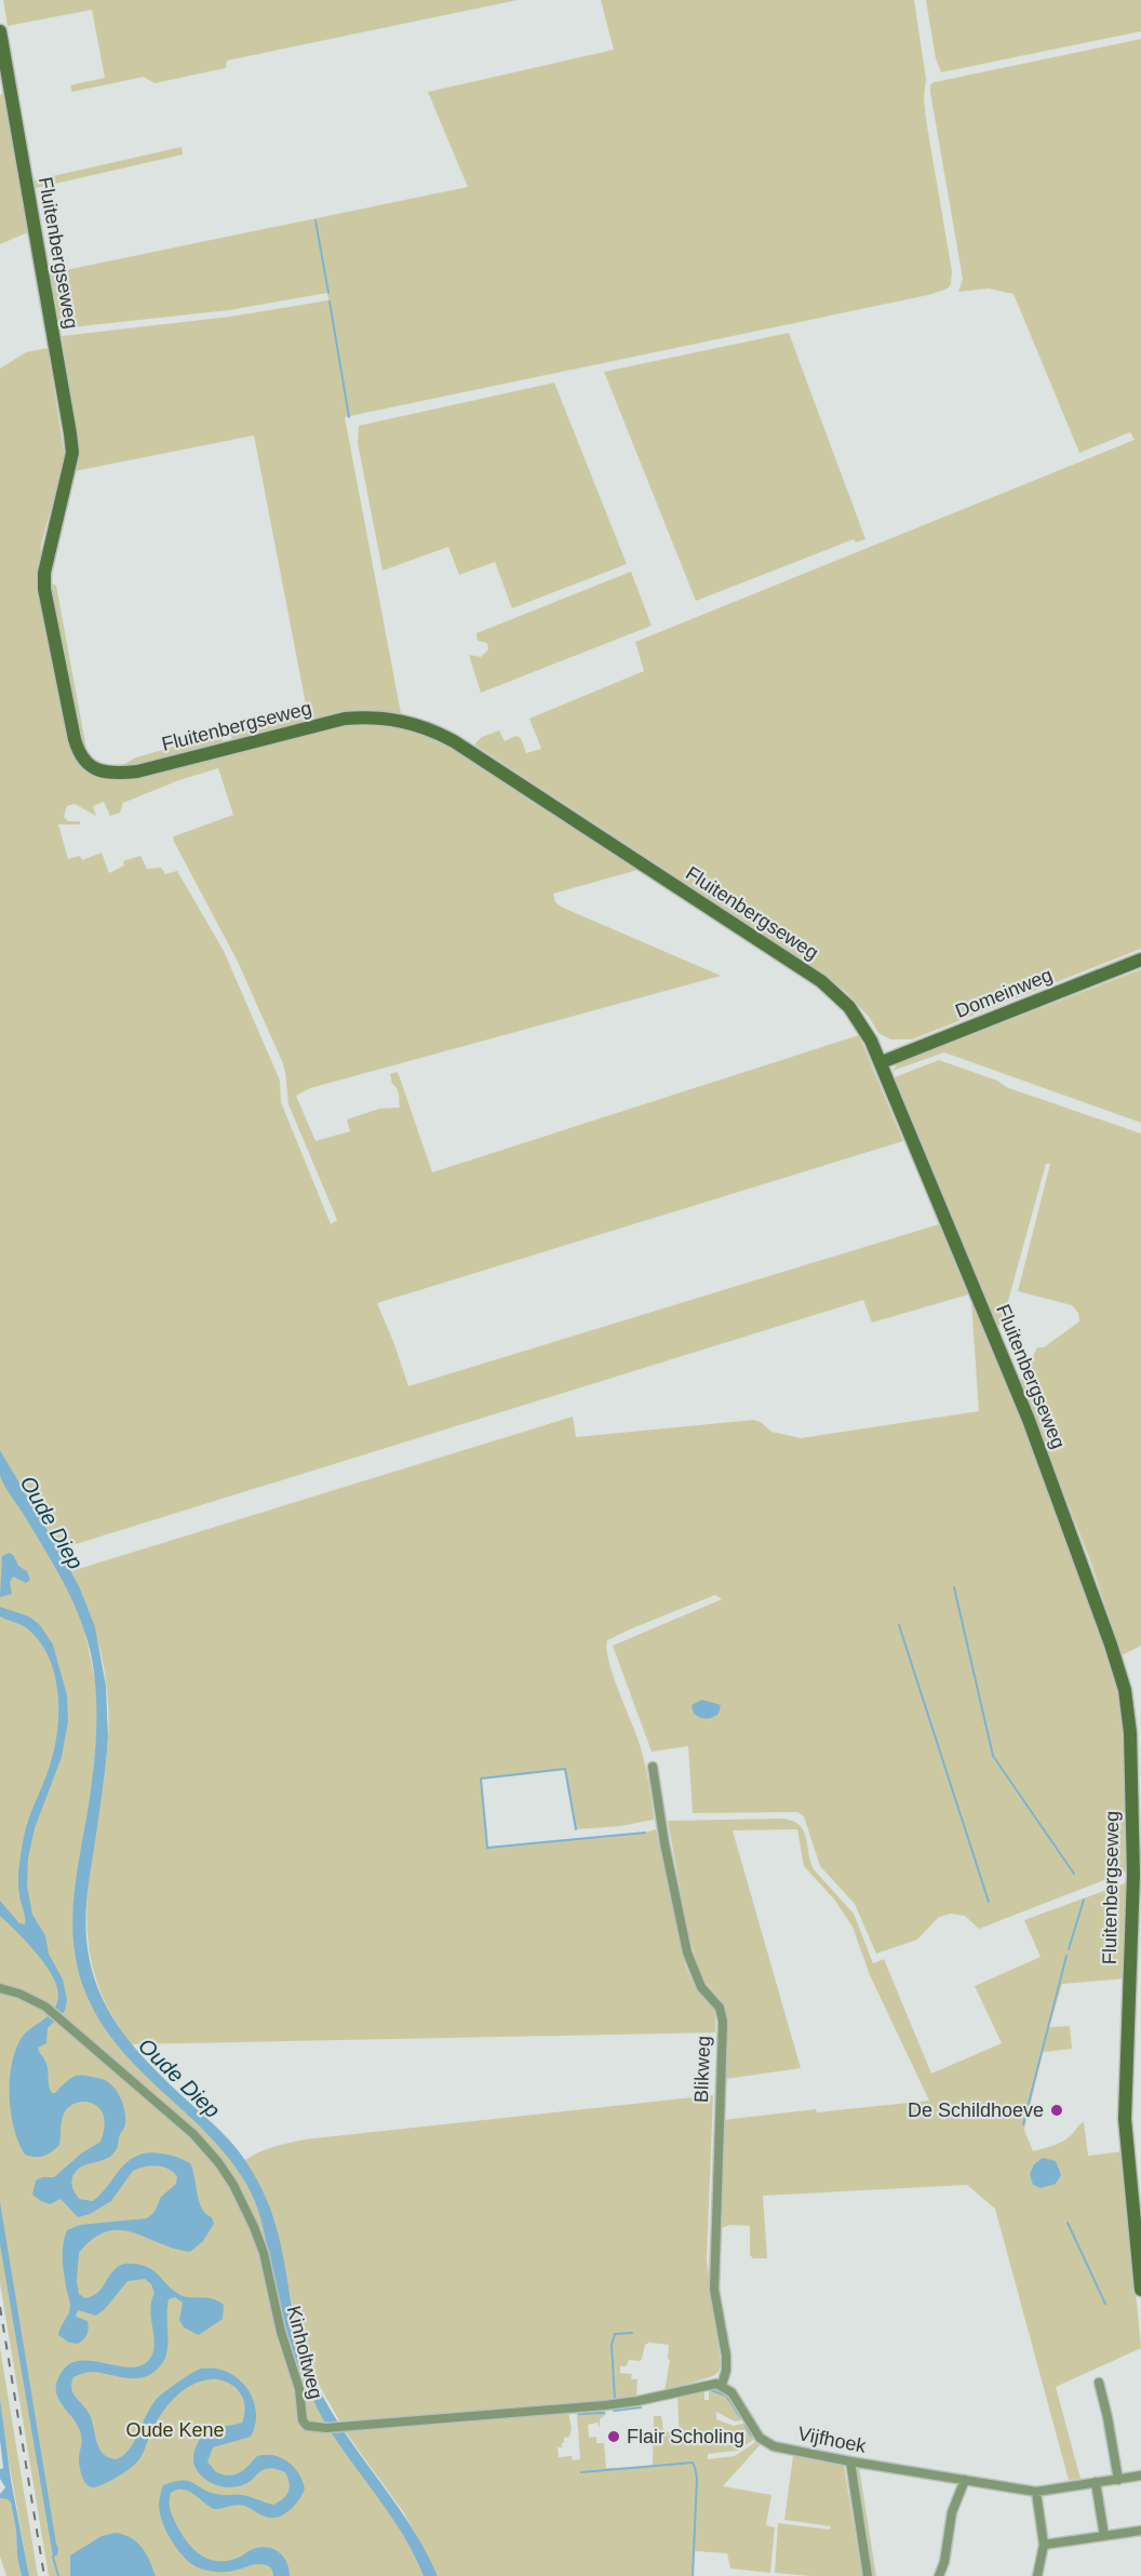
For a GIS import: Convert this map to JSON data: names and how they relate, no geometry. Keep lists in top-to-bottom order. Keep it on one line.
{"streets":{"street":["Fluitenbergseweg","Domeinweg","Blikweg","Kinholtweg","Vijfhoek"]},"crossings":[["Fluitenbergseweg","Domeinweg"],["Blikweg","Kinholtweg"],["Blikweg","Vijfhoek"],["Kinholtweg","Vijfhoek"]],"water":["Oude Diep"],"parks":["Oude Kene"],"places":["De Schildhoeve","Flair Scholing"]}
